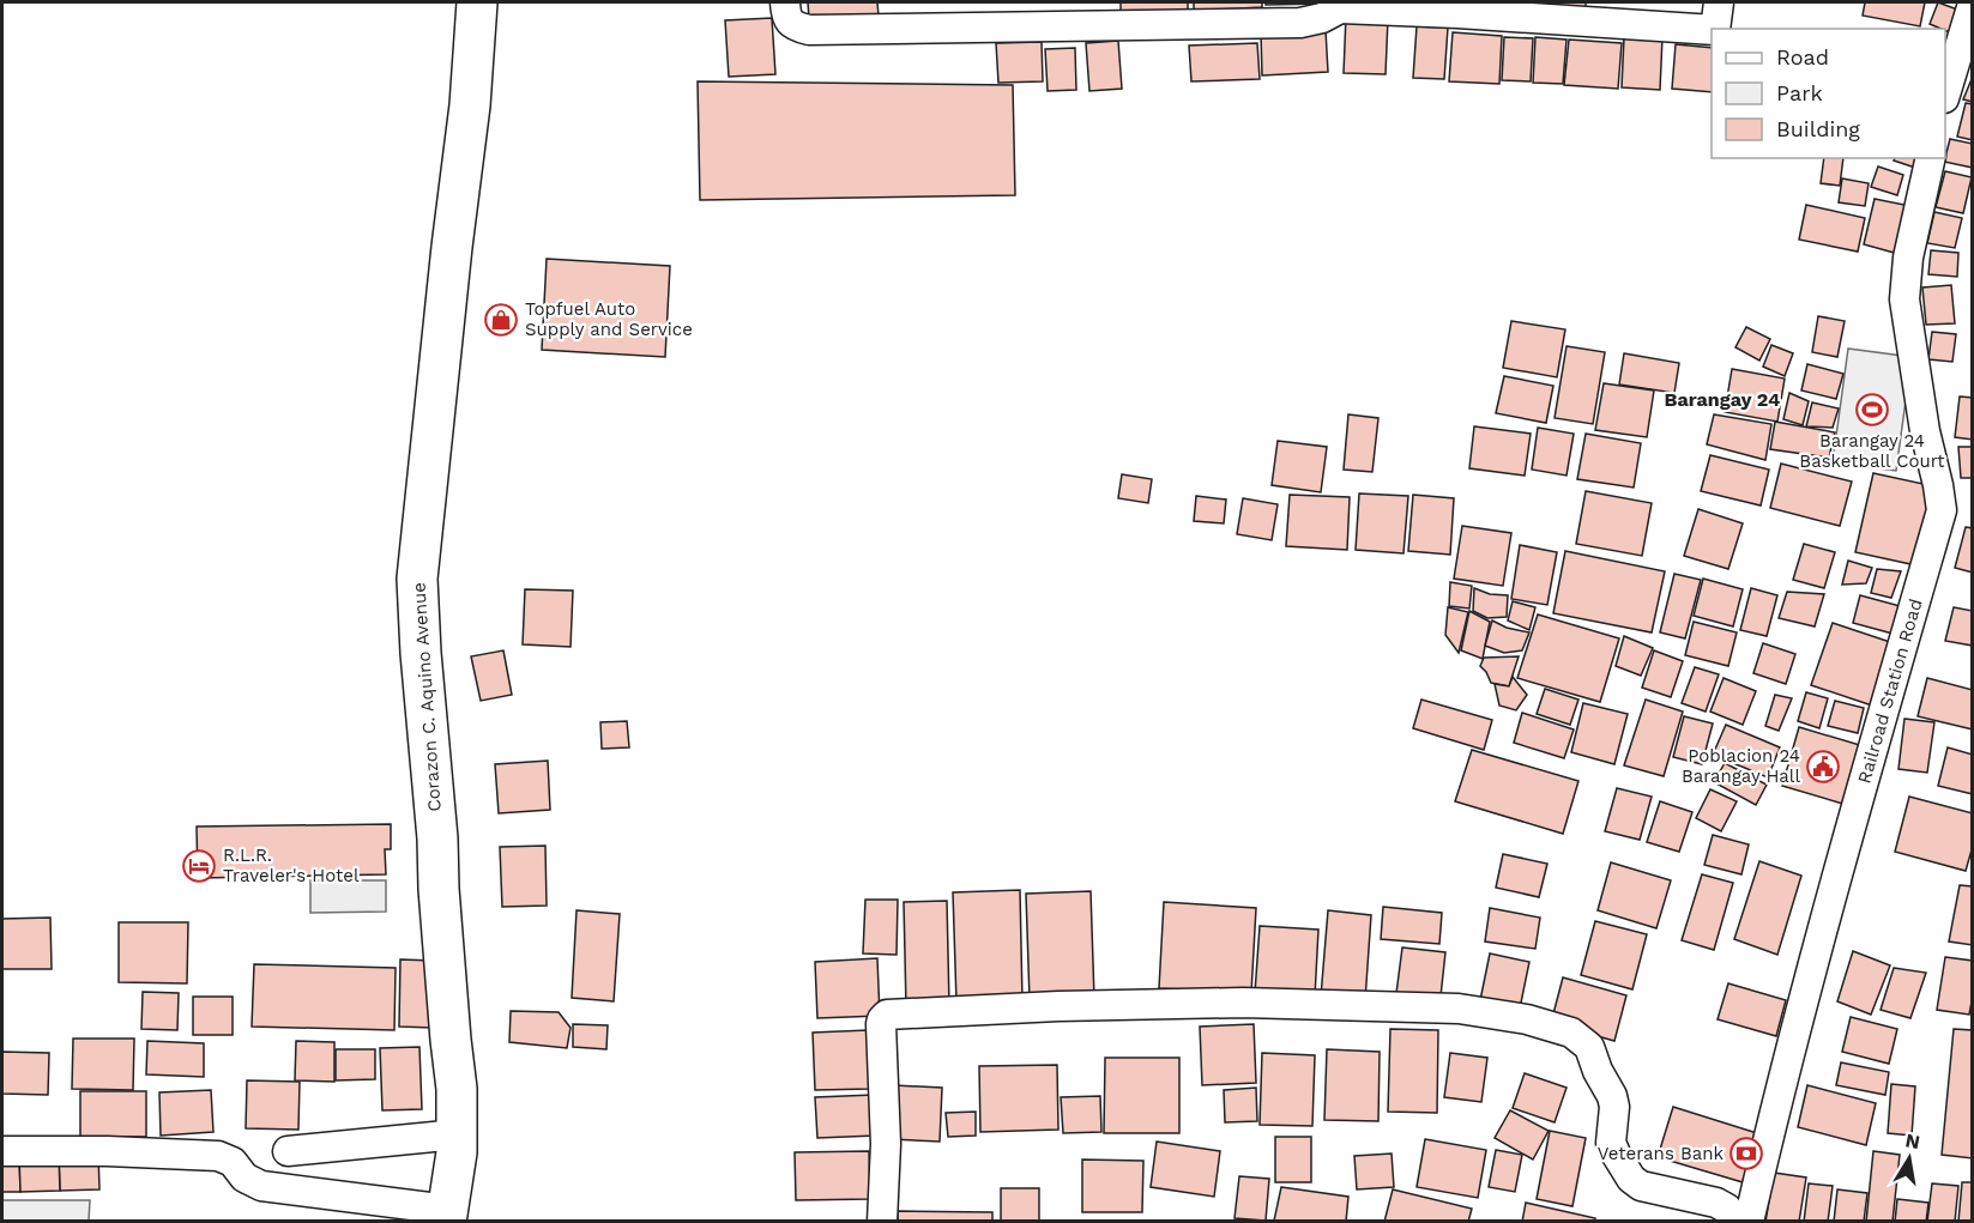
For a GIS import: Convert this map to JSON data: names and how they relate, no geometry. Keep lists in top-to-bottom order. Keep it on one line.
{"streets":{"main road":["Corazon C. Aquino Avenue"],"street":["Railroad Station Road"]},"districts":["Barangay 24"],"places":{"shop":["Topfuel Auto Supply and Service"],"sports":["Barangay 24 Basketball Court"],"public building":["Poblacion 24 Barangay Hall"],"hotel":["R.L.R. Traveler's Hotel"],"bank":["Veterans Bank"]},"legend":["Road","Park","Building"],"north":"top"}
